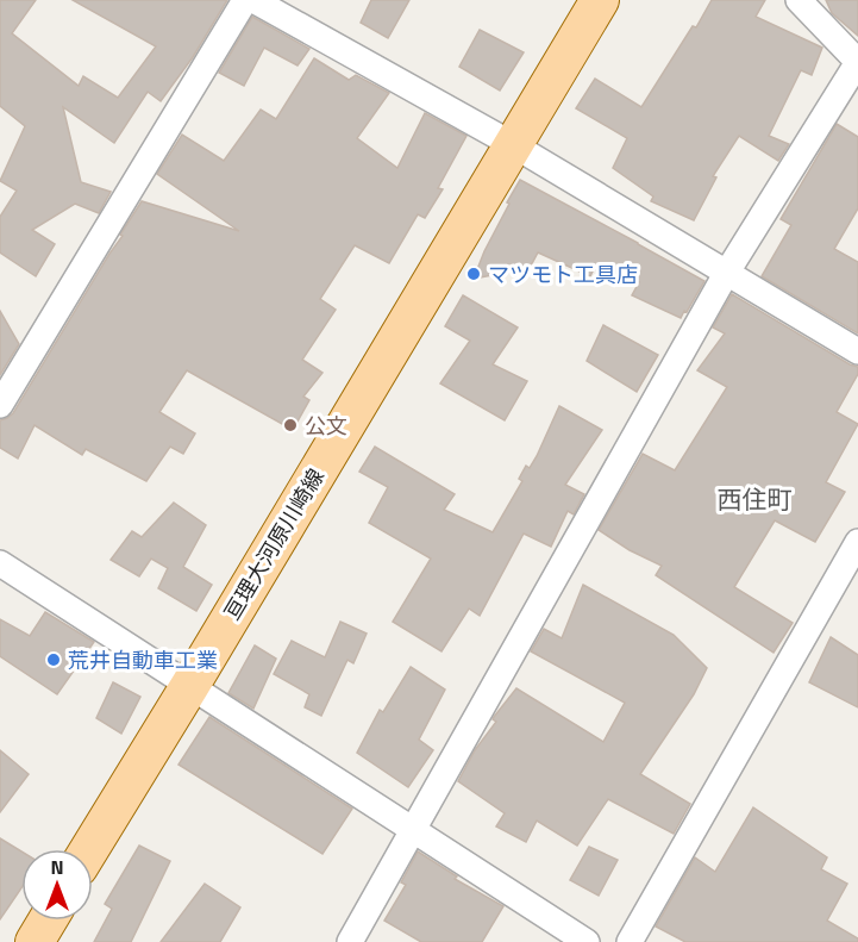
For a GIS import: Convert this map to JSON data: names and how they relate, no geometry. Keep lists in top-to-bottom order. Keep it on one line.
{"streets":{"main road":["亘理大河原川崎線"]},"districts":["西住町"],"places":["マツモト工具店","公文","荒井自動車工業"],"north":"top"}
